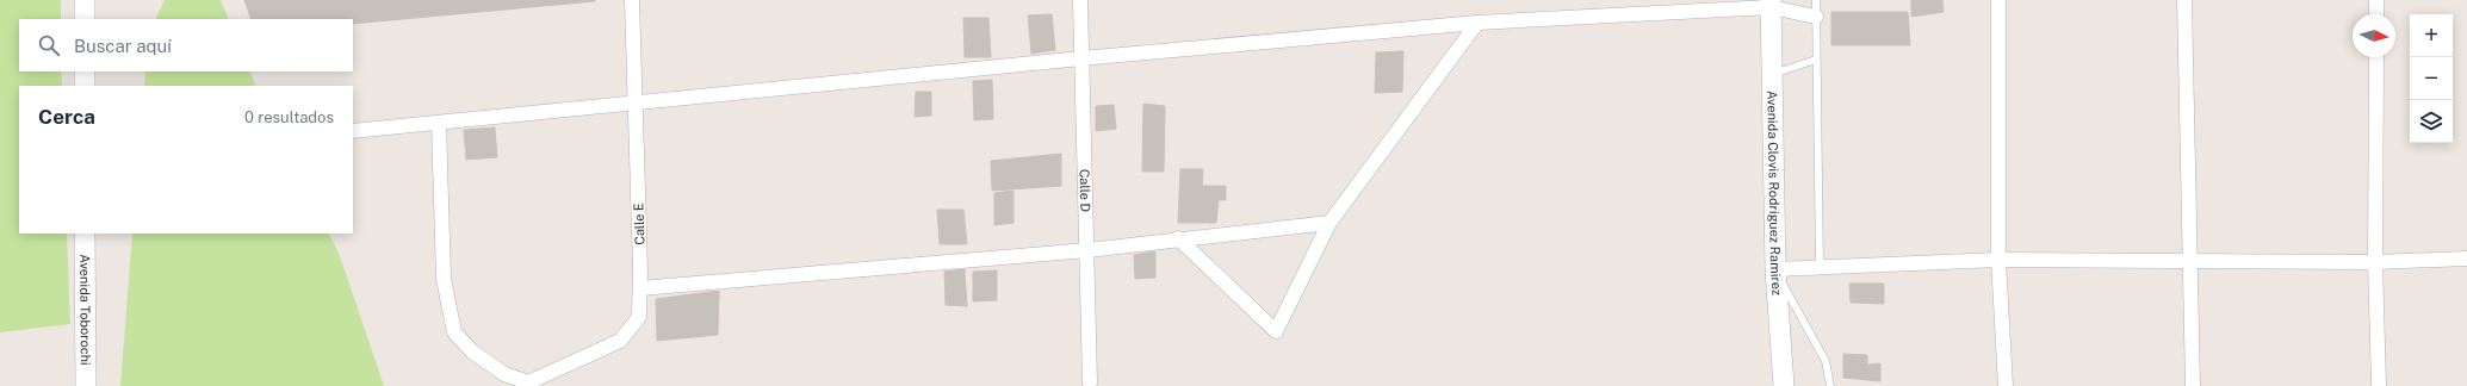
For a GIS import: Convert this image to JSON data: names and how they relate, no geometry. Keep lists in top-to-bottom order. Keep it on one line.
{"streets":{"main road":["Avenida Clovis Rodriguez Ramirez","Avenida Toborochi"],"street":["Calle D","Calle E"]},"north":"right","page":{"map_buttons":["+","−"],"search":"Buscar aquí","heading":["Cerca","0 resultados"]}}
